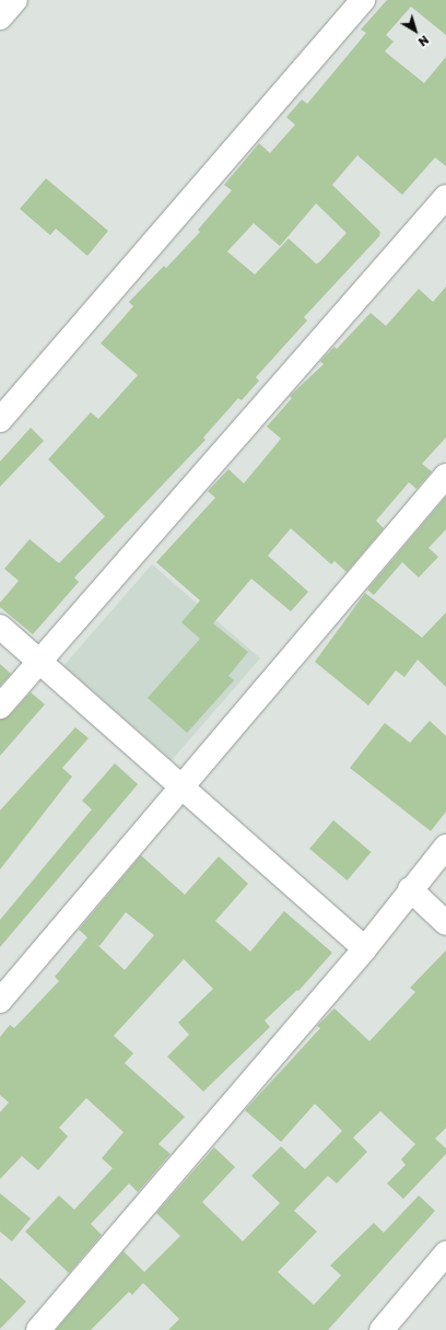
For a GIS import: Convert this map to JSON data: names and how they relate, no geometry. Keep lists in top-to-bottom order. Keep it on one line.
{"north":"bottom right"}
